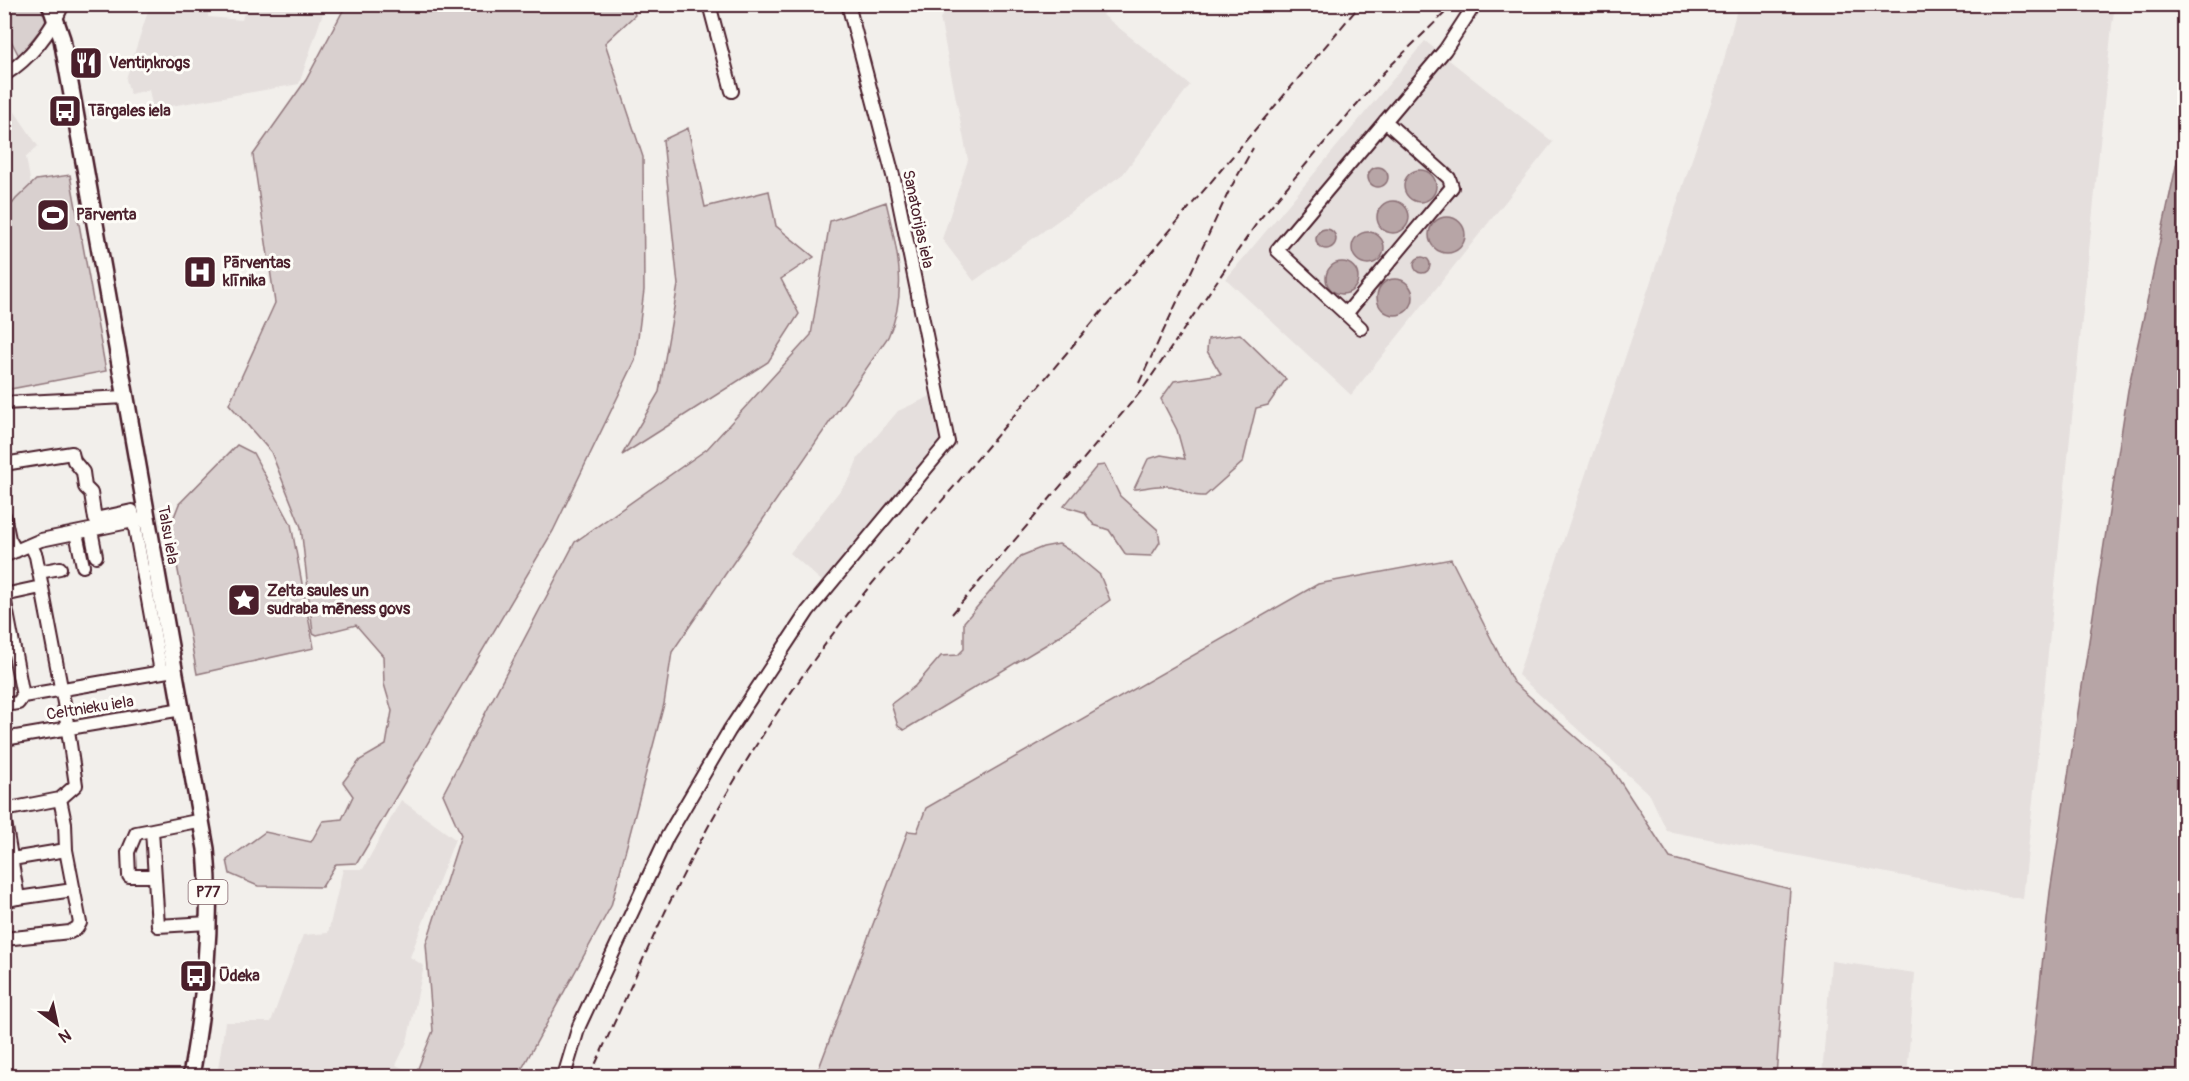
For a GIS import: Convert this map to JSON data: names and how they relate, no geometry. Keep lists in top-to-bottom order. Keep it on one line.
{"streets":{"main road":["Talsu iela","P77"],"street":["Sanatorijas iela","Celtnieku iela"]},"crossings":[["Talsu iela","Celtnieku iela"]],"places":{"restaurant":["Ventiņkrogs"],"bus stop":["Tārgales iela","Ūdeka"],"sports":["Pārventa"],"hospital":["Pārventas klīnika"],"place":["Zelta saules un sudraba mēness govs"]},"north":"bottom right"}
